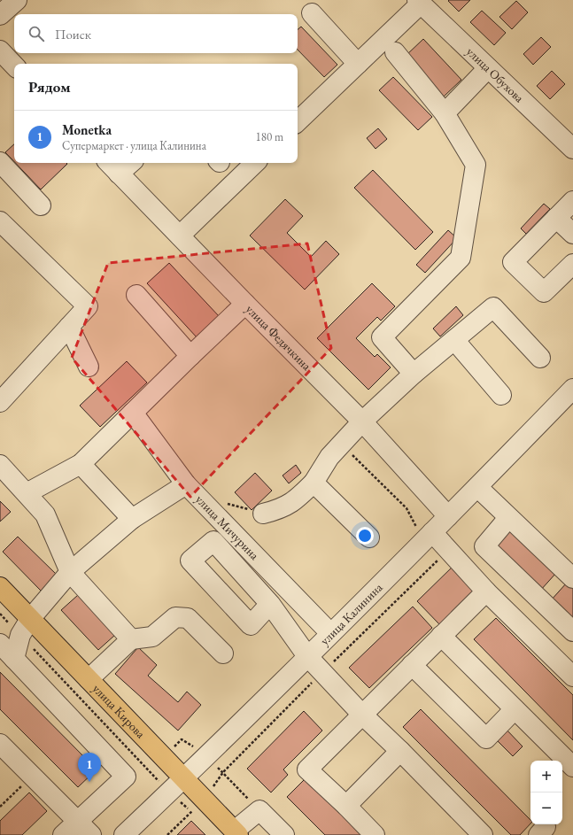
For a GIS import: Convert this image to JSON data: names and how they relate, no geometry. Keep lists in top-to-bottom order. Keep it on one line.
{"streets":{"main road":["улица Кирова"],"street":["улица Обухова","улица Федячкина","улица Мичурина","улица Калинина"]},"crossings":[["улица Федячкина","улица Калинина"],["улица Мичурина","улица Калинина"],["улица Калинина","улица Кирова"]],"page":{"search":"Поиск","heading":"Рядом","list":[{"mark":"1","name":"Monetka","note":"Супермаркет · улица Калинина","value":"180 m"}],"pins":"1","map_buttons":["+","−"]}}
